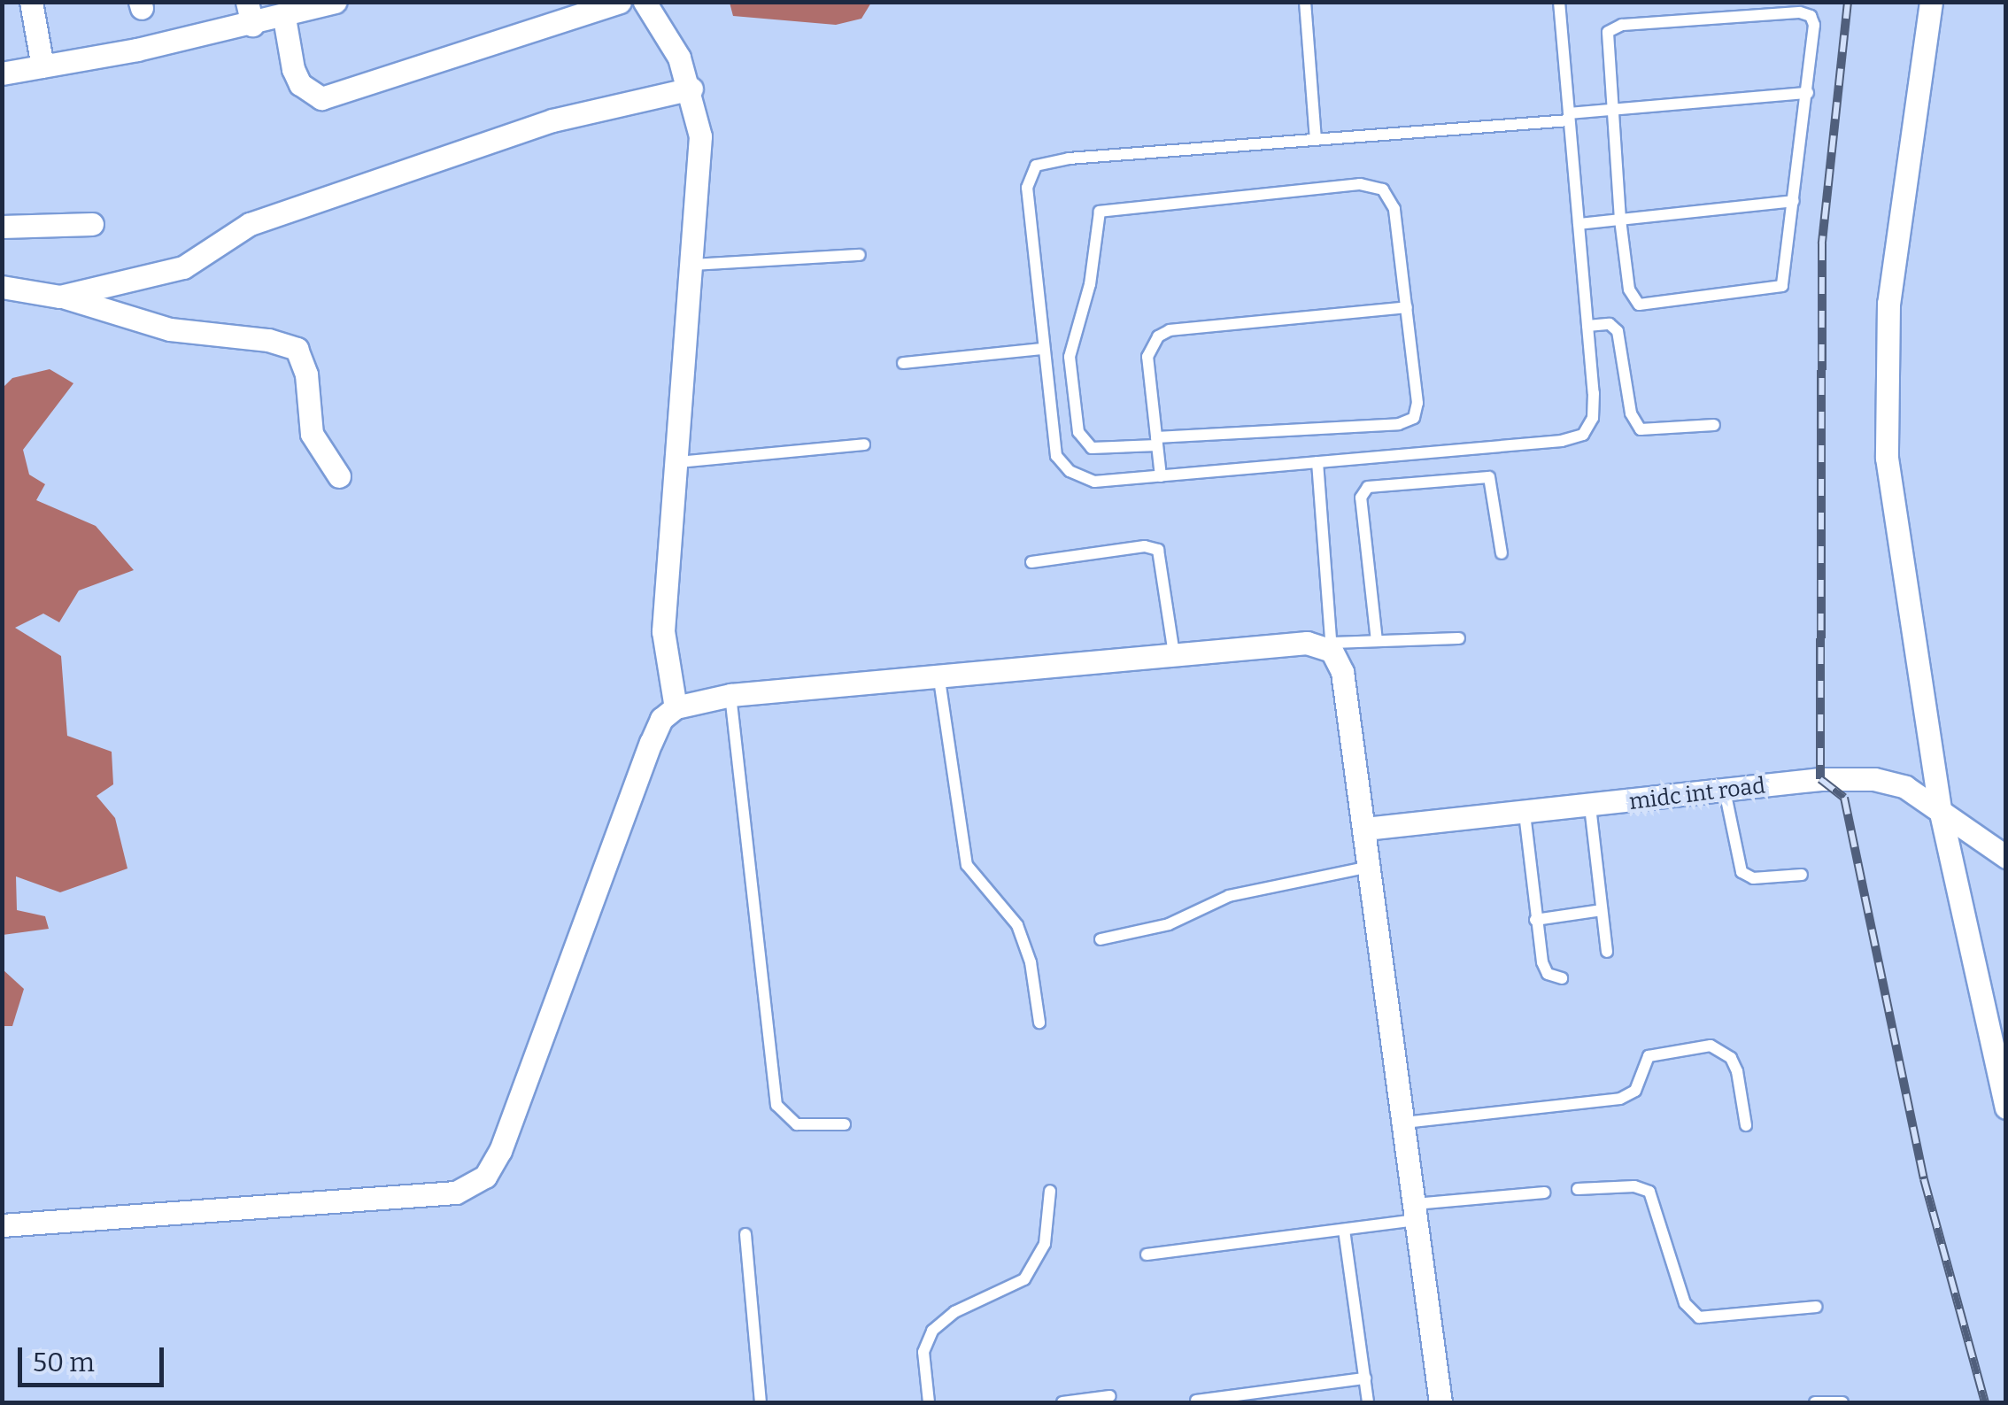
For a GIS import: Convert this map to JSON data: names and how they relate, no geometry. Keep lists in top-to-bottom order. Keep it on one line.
{"streets":{"street":["midc int road"]},"scale_bar":"50 m"}
